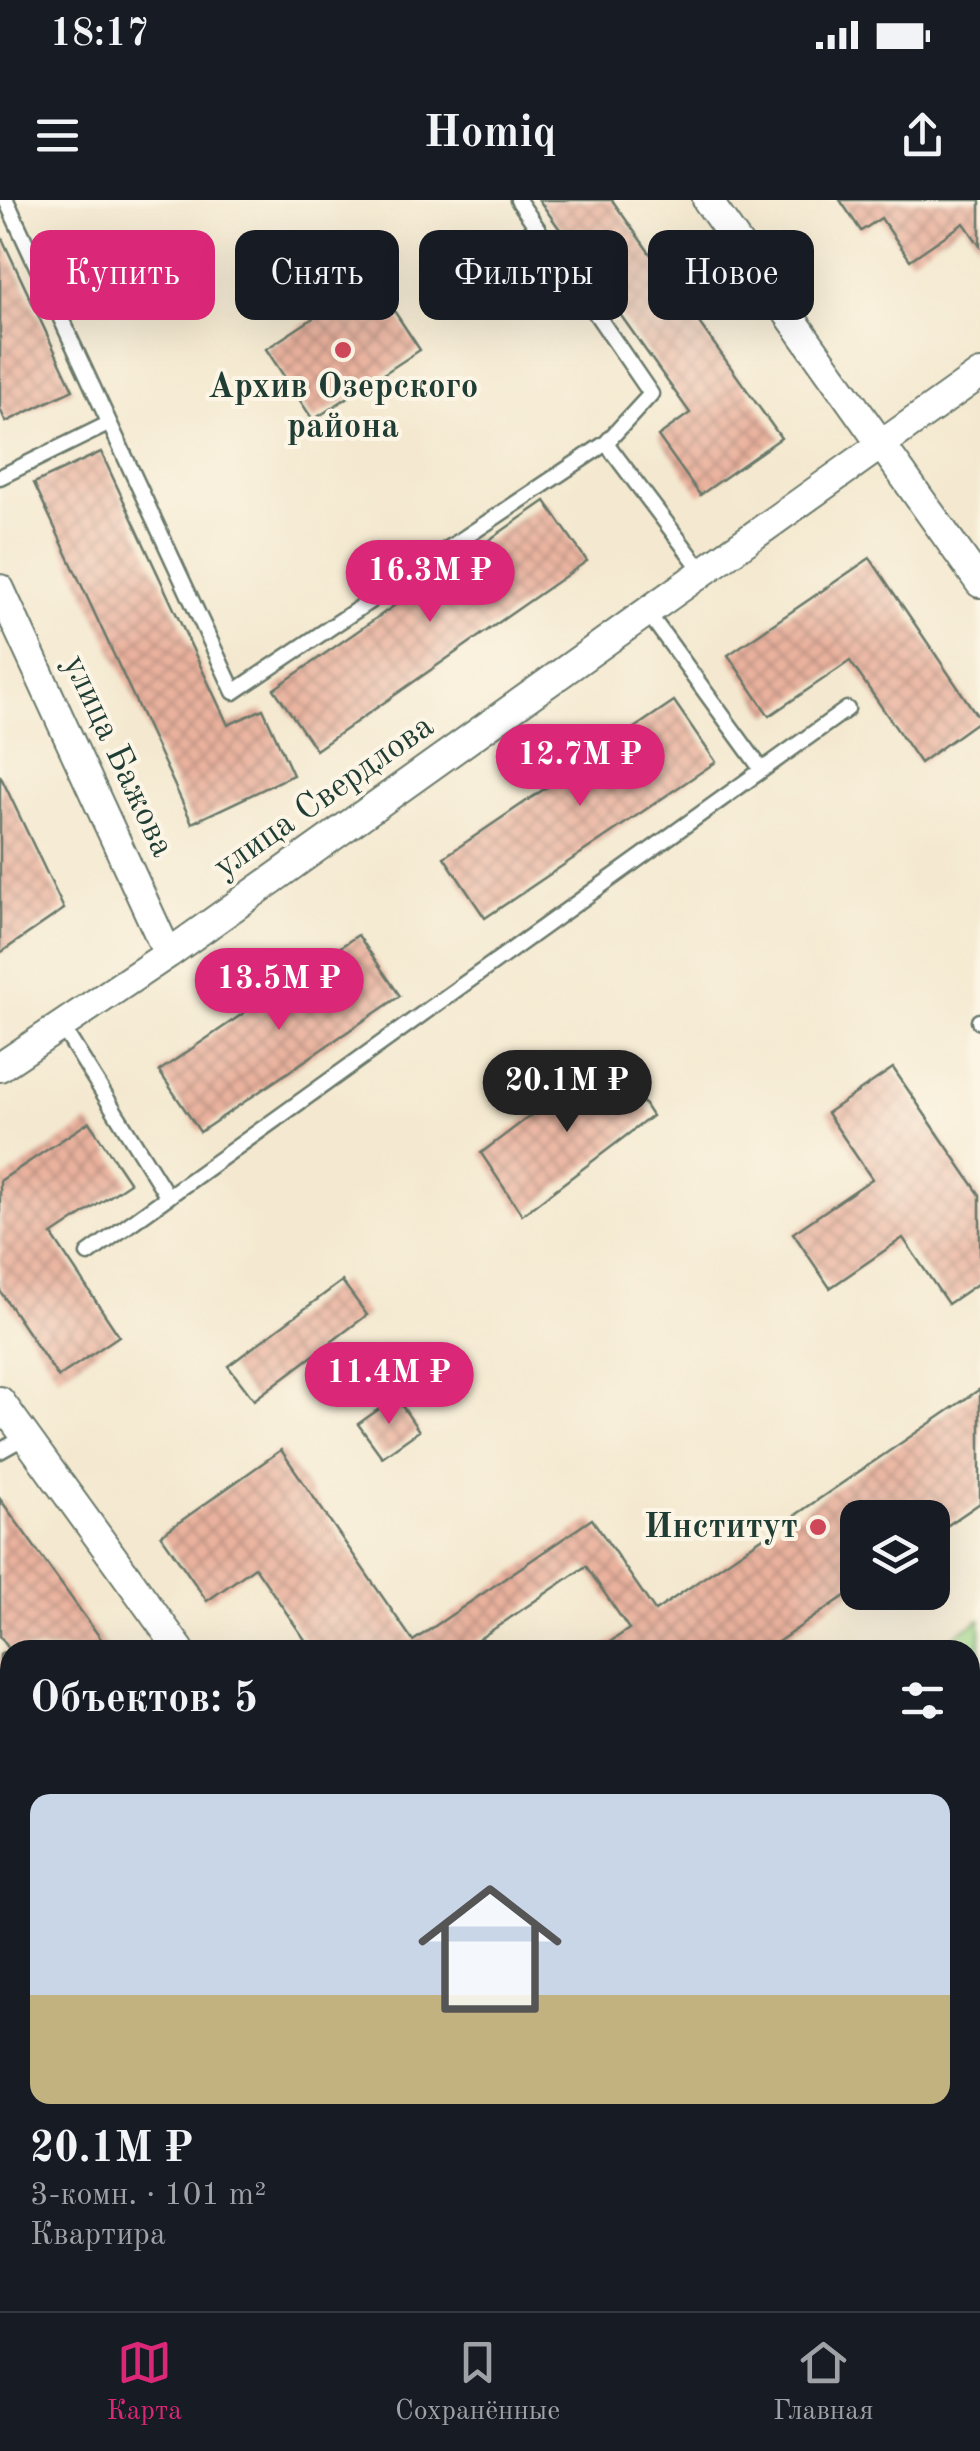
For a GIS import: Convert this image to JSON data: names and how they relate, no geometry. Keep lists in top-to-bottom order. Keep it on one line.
{"streets":{"street":["улица Бажова","улица Свердлова"]},"crossings":[["улица Бажова","улица Свердлова"]],"places":["Архив Озерского района","Институт"],"page":{"status":"18:17","header":"Homiq","chip":["Купить","Снять","Фильтры","Новое"],"price":["16.3M ₽","12.7M ₽","13.5M ₽","20.1M ₽","11.4M ₽"],"heading":"Объектов: 5","list":[{"name":"20.1M ₽","note":"3-комн. · 101 m² · Квартира"}],"tabs":["Карта","Сохранённые","Главная"]}}
